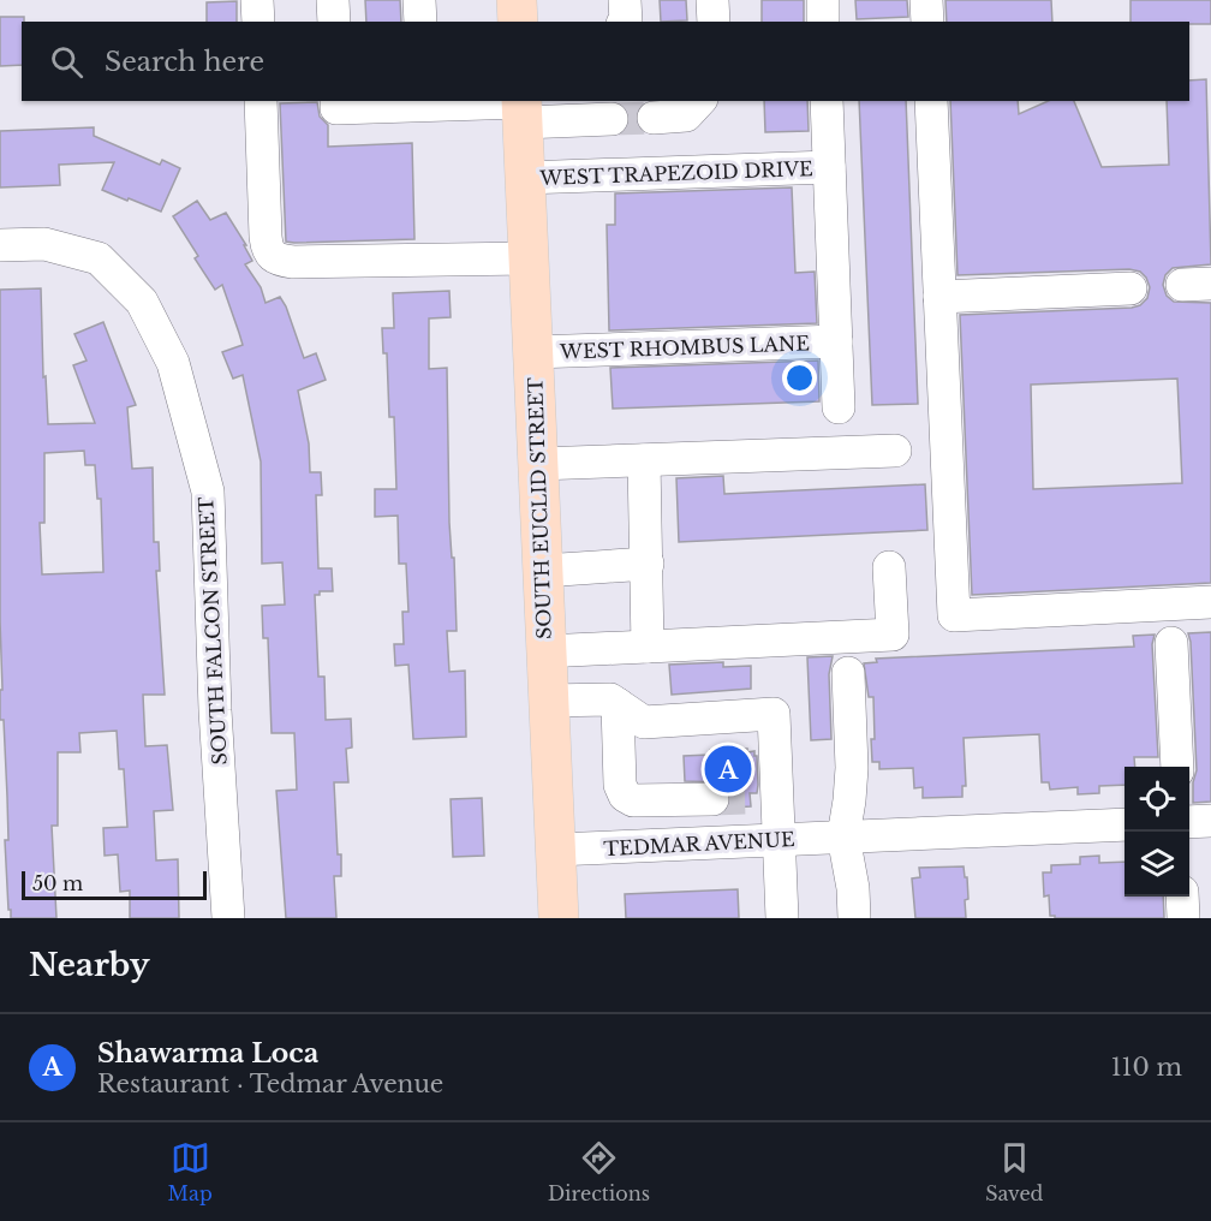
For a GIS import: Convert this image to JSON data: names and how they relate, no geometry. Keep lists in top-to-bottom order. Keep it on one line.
{"streets":{"main road":["SOUTH EUCLID STREET"],"street":["WEST TRAPEZOID DRIVE","WEST RHOMBUS LANE","SOUTH FALCON STREET","TEDMAR AVENUE"]},"crossings":[["WEST TRAPEZOID DRIVE","SOUTH EUCLID STREET"],["WEST RHOMBUS LANE","SOUTH EUCLID STREET"],["SOUTH EUCLID STREET","TEDMAR AVENUE"]],"scale_bar":"50 m","page":{"search":"Search here","pins":"A","scale":"50 m","heading":"Nearby","list":[{"mark":"A","name":"Shawarma Loca","note":"Restaurant · Tedmar Avenue","value":"110 m"}],"nav":["Map","Directions","Saved"]}}
